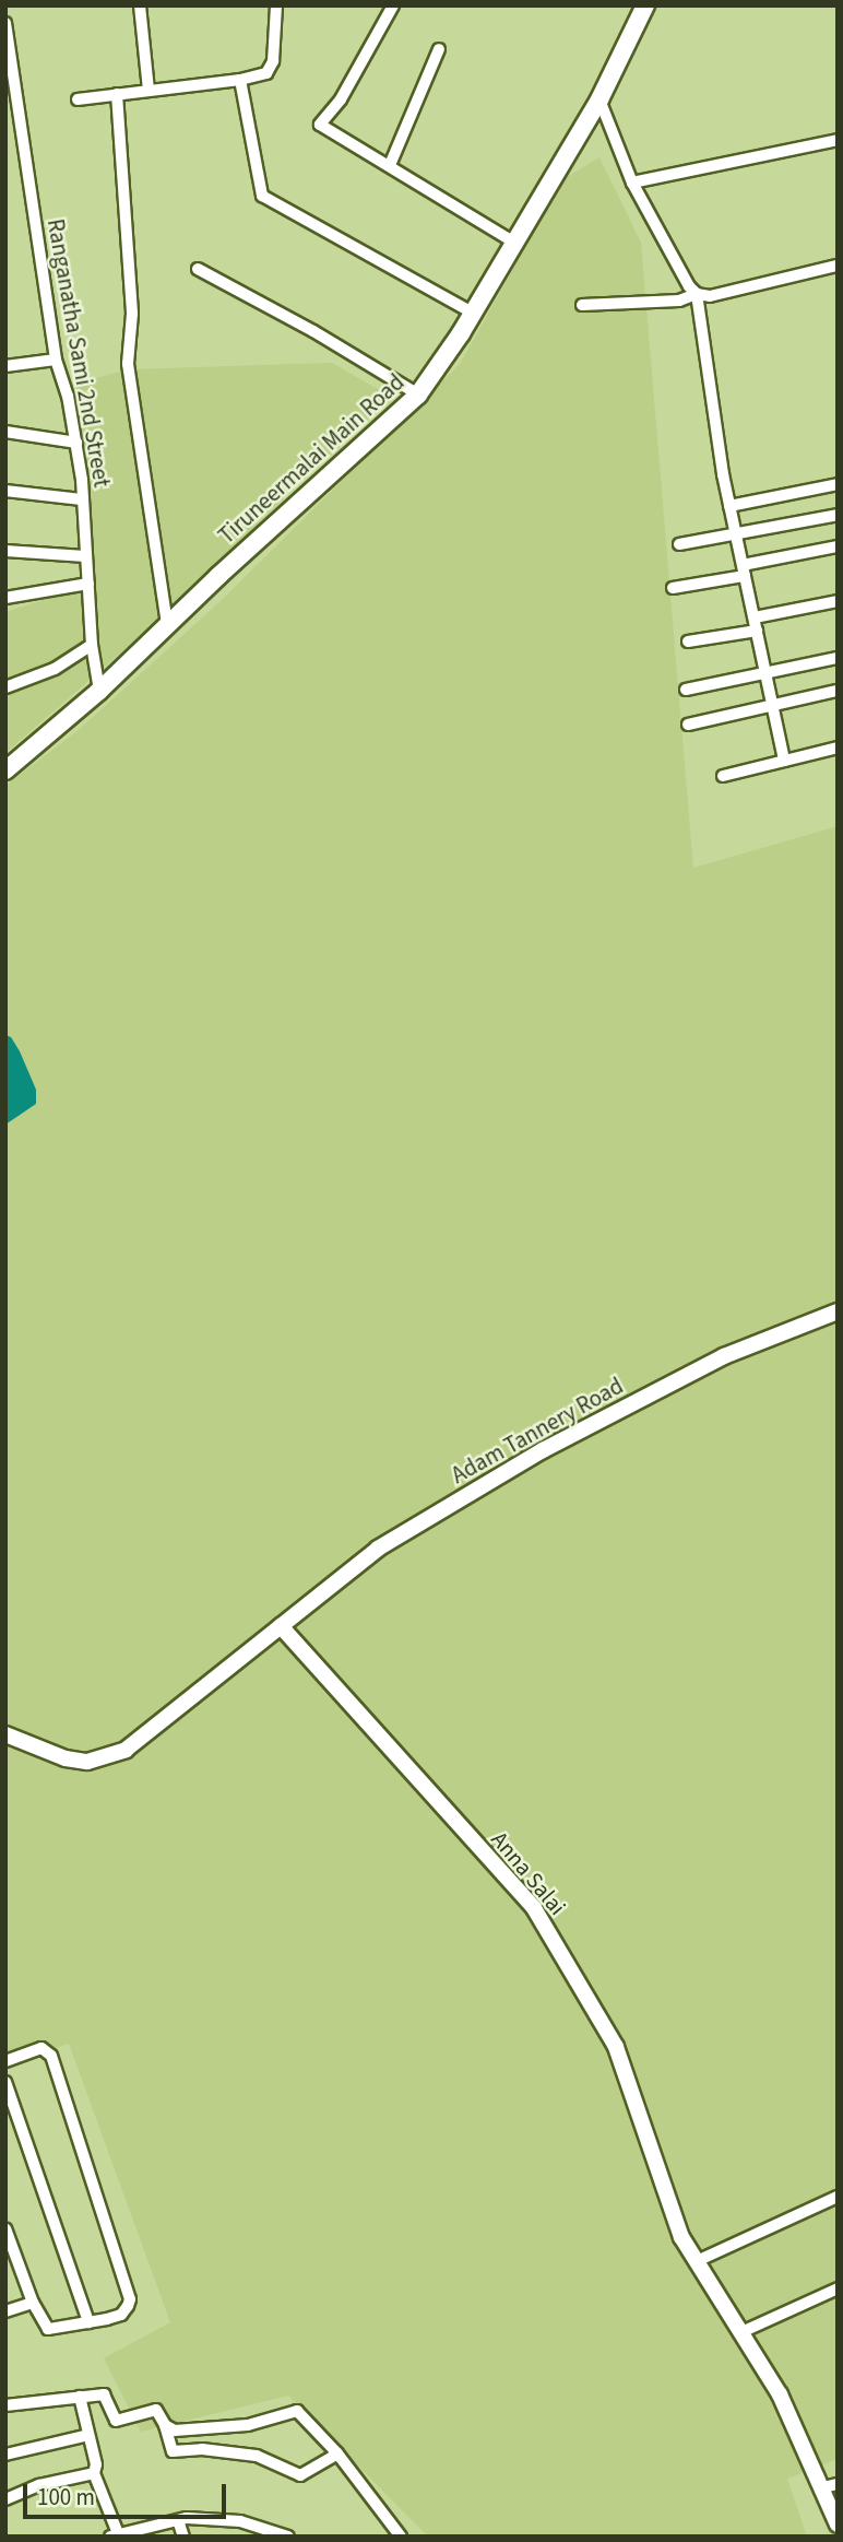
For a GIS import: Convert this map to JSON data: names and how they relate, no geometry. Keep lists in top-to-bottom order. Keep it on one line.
{"streets":{"main road":["Tiruneermalai Main Road"],"street":["Ranganatha Sami 2nd Street","Adam Tannery Road","Anna Salai"]},"crossings":[["Ranganatha Sami 2nd Street","Tiruneermalai Main Road"],["Adam Tannery Road","Anna Salai"]],"scale_bar":"100 m"}
